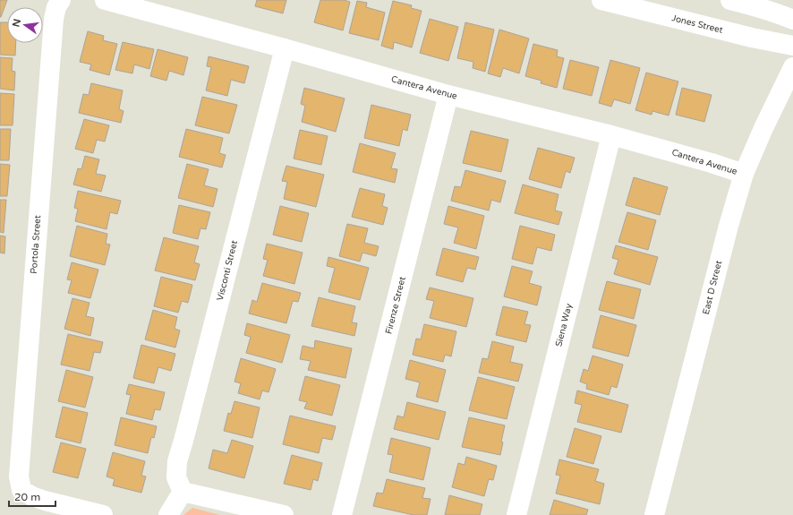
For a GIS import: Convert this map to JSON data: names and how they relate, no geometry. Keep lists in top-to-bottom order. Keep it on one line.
{"streets":{"street":["Jones Street","Cantera Avenue","Portola Street","Visconti Street","East D Street","Firenze Street","Siena Way"]},"crossings":[["Cantera Avenue","Visconti Street"],["Cantera Avenue","East D Street"],["Cantera Avenue","Firenze Street"],["Cantera Avenue","Siena Way"]],"scale_bar":"20 m","north":"left"}
